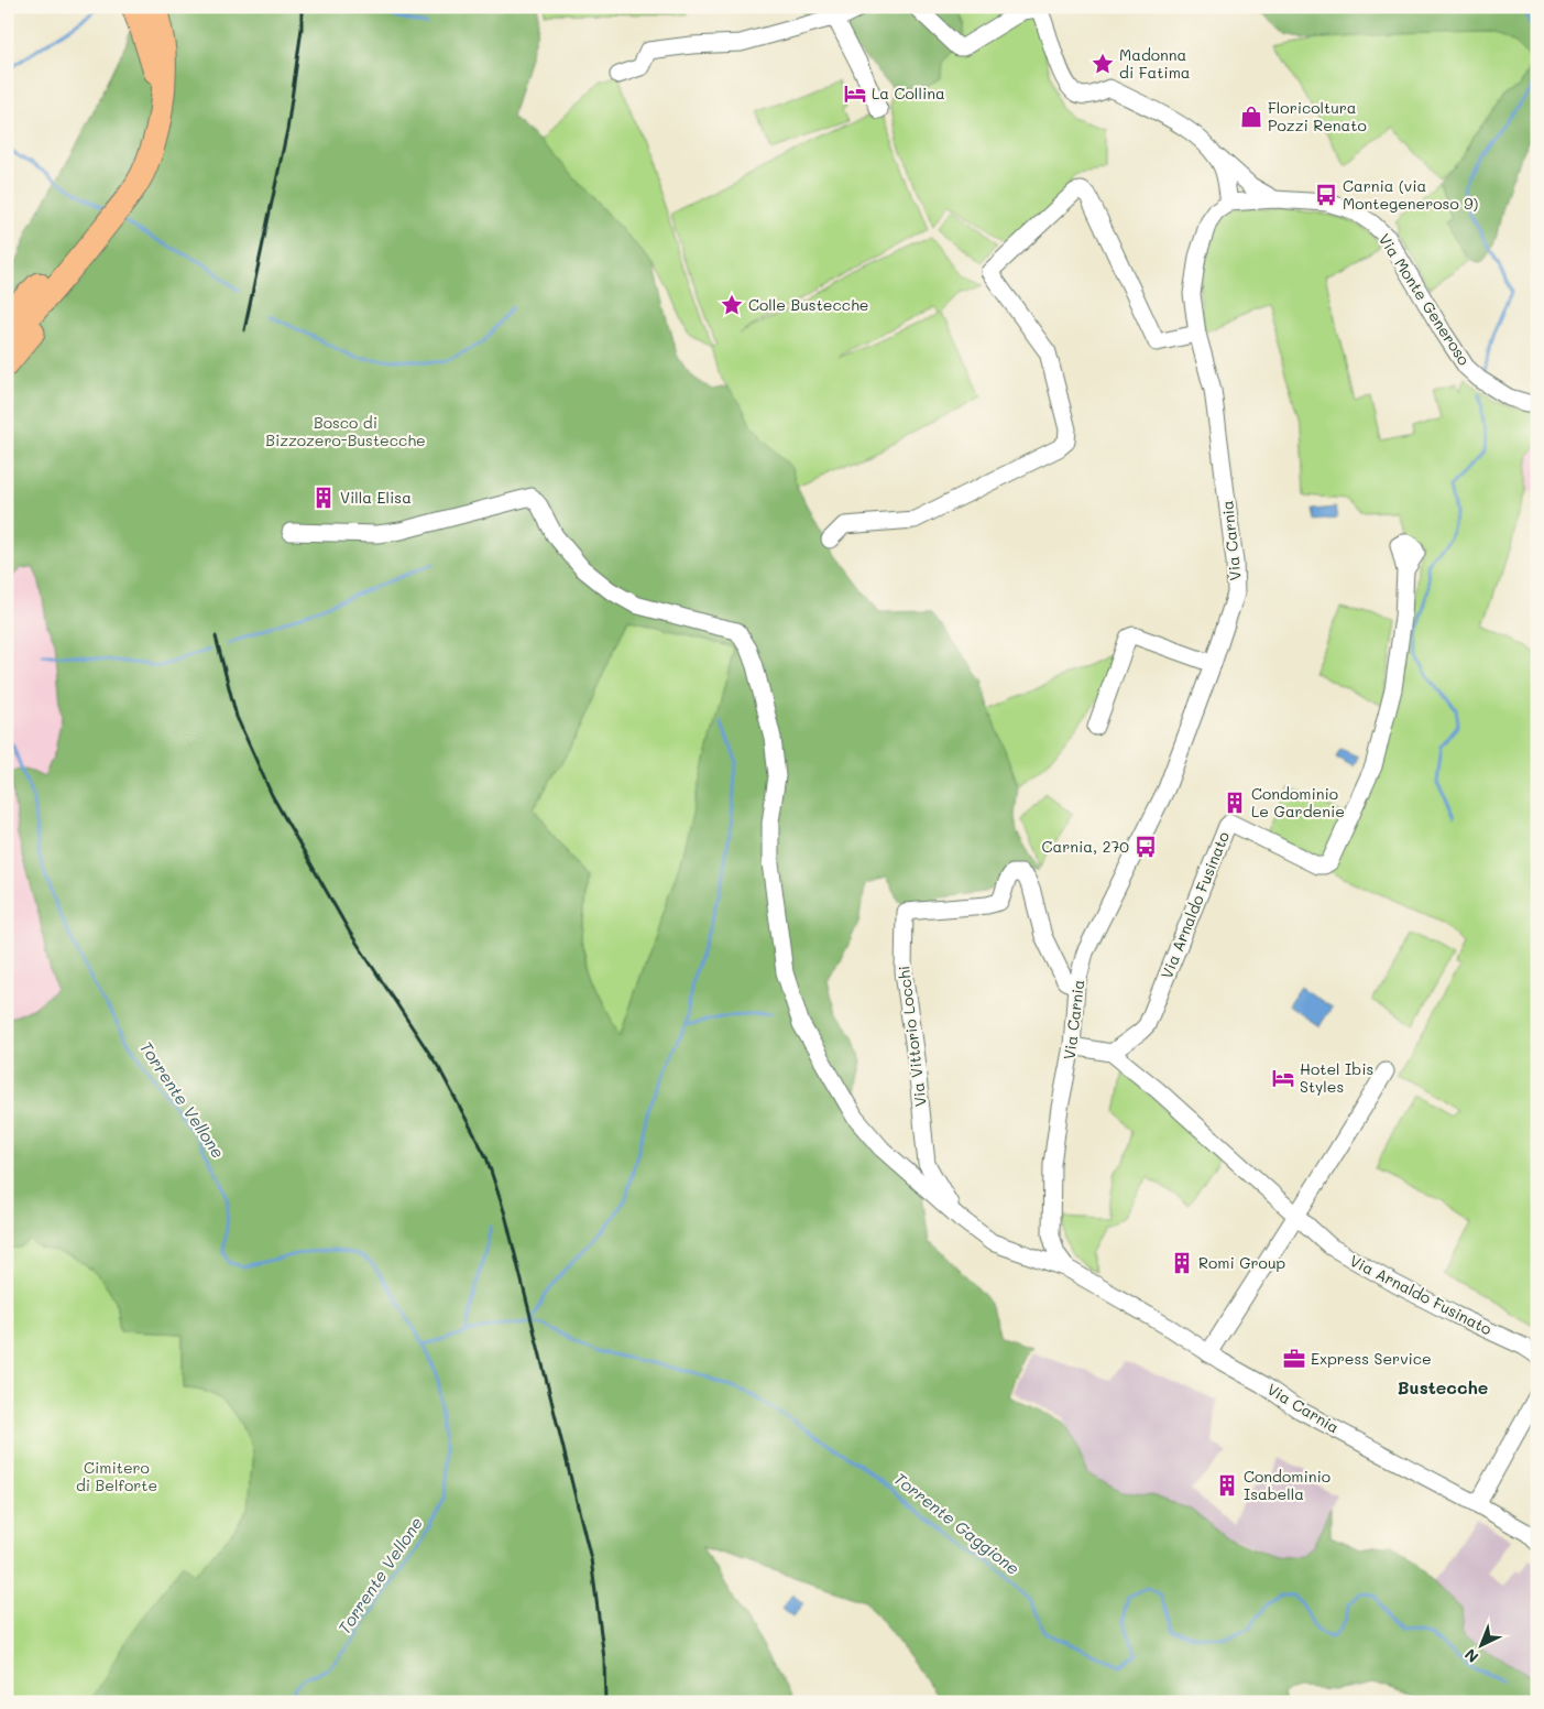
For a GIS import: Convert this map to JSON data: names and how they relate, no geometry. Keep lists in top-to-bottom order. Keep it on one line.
{"streets":{"street":["Via Monte Generoso","Via Carnia","Via Arnaldo Fusinato","Via Vittorio Locchi"]},"crossings":[["Via Monte Generoso","Via Carnia"],["Via Carnia","Via Vittorio Locchi"]],"districts":["Bustecche"],"water":["Torrente Vellone","Torrente Gaggione"],"parks":["Bosco di Bizzozero-Bustecche","Cimitero di Belforte"],"places":{"place":["Madonna di Fatima","Colle Bustecche"],"hotel":["La Collina","Hotel Ibis Styles"],"shop":["Floricoltura Pozzi Renato"],"bus stop":["Carnia (via Montegeneroso 9)","Carnia, 270"],"building":["Villa Elisa","Condominio Le Gardenie","Romi Group","Condominio Isabella"],"office":["Express Service"]},"north":"bottom left"}
